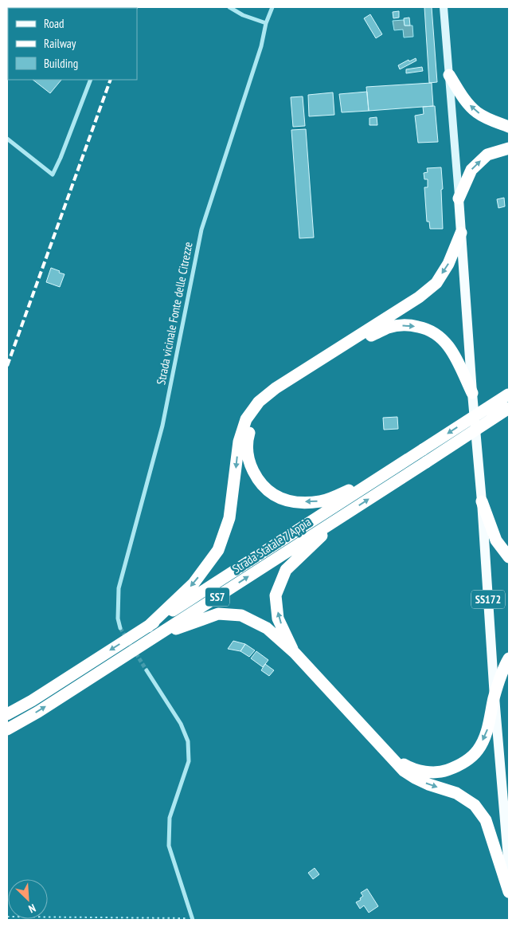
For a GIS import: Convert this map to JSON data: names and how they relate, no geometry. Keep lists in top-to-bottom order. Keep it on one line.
{"streets":{"highway":["Strada Statale 7 Appia","SS7"],"main road":["SS172"],"street":["Strada vicinale Fonte delle Citrezze"]},"legend":["Road","Railway","Building"],"north":"bottom right"}
